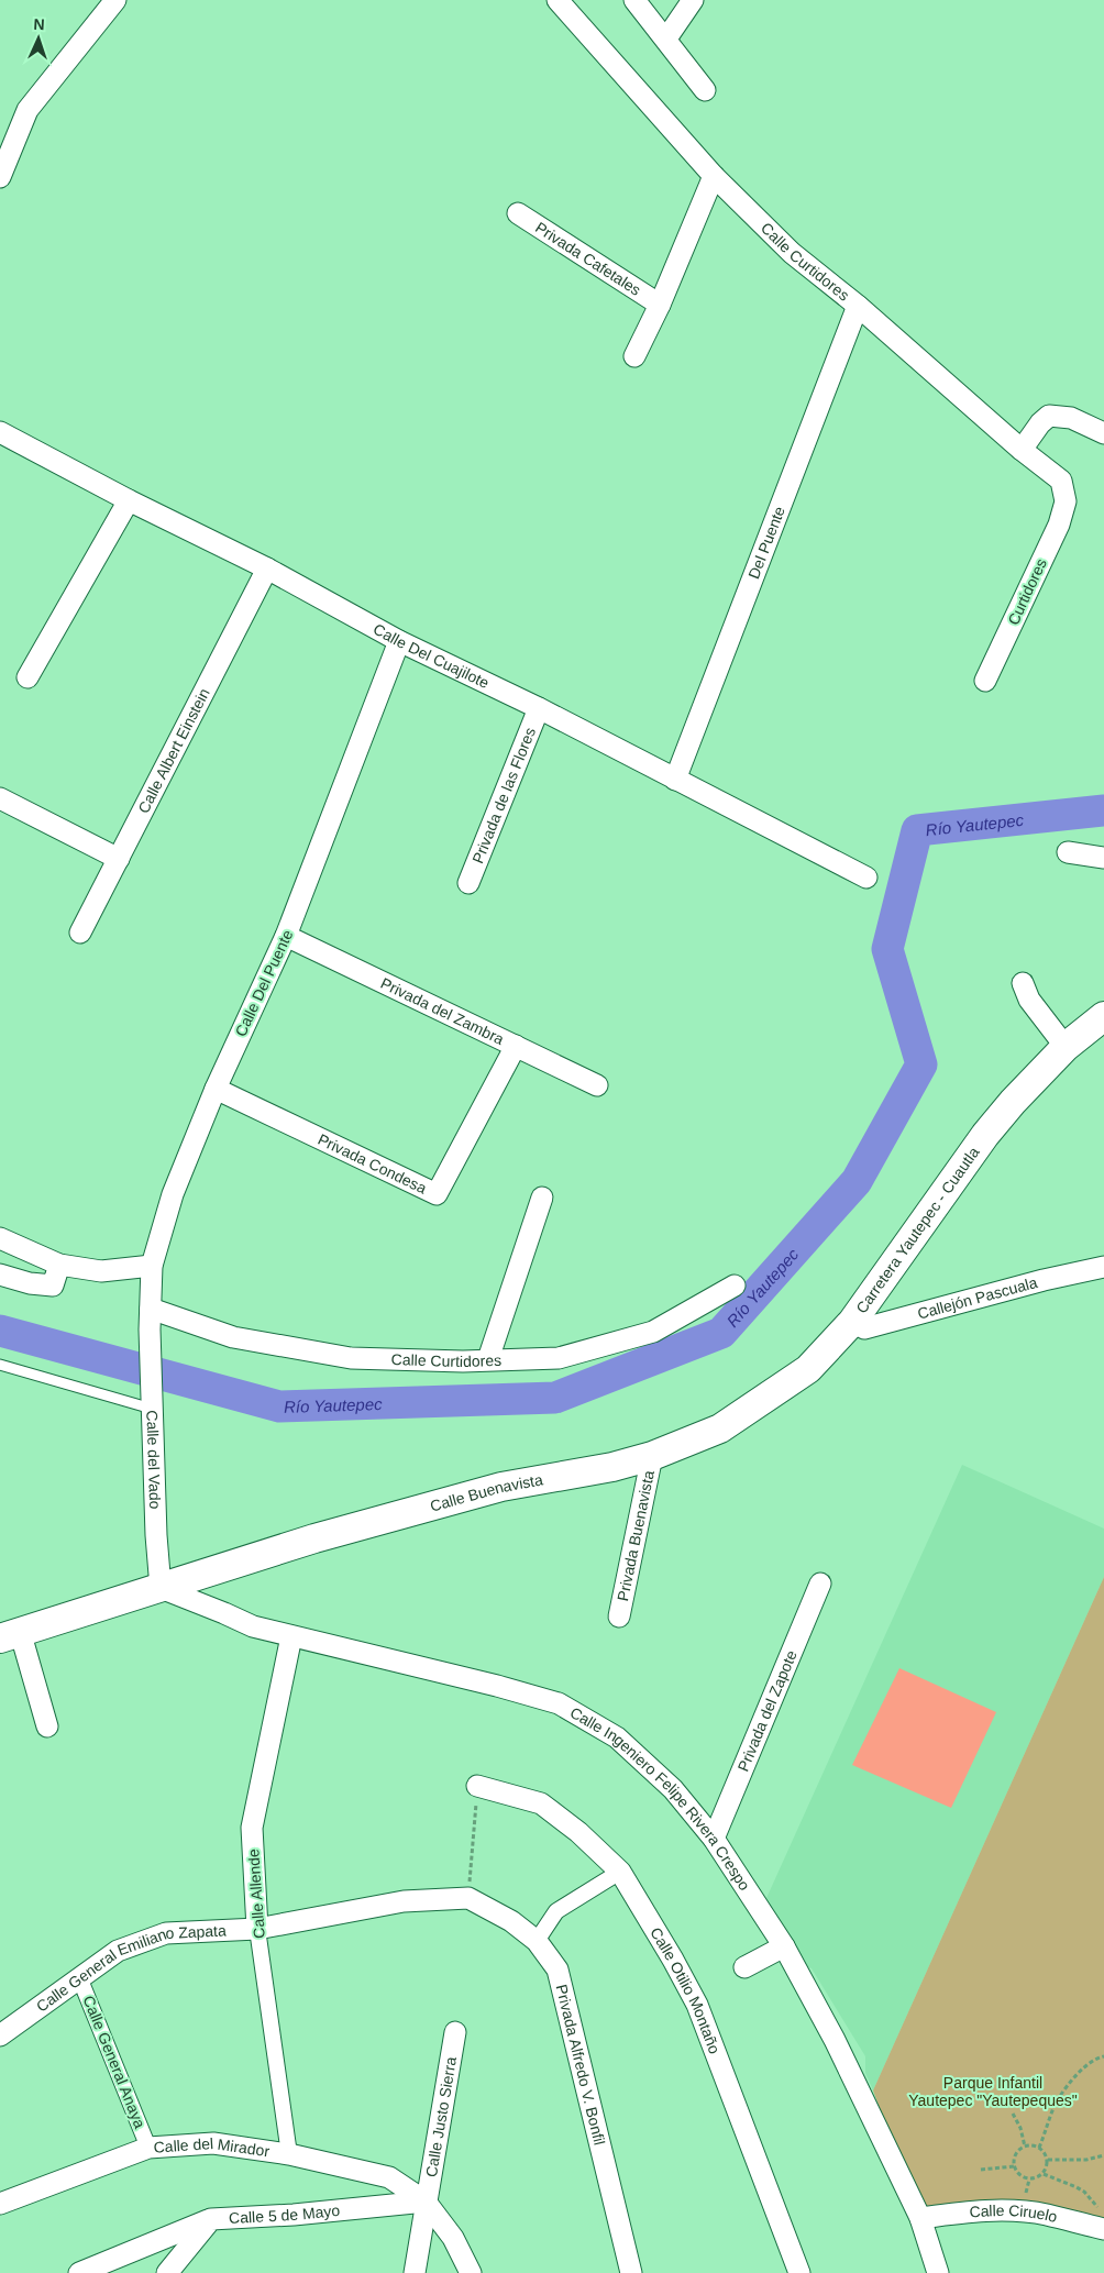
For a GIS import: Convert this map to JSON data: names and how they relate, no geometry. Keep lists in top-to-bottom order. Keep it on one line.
{"streets":{"main road":["Carretera Yautepec - Cuautla","Calle Buenavista"],"street":["Privada Cafetales","Calle Curtidores","Del Puente","Curtidores","Calle Del Cuajilote","Calle Albert Einstein","Privada de las Flores","Calle Del Puente","Privada del Zambra","Privada Condesa","Callejón Pascuala","Calle del Vado","Privada Buenavista","Privada del Zapote","Calle Ingeniero Felipe Rivera Crespo","Calle Allende","Calle General Emiliano Zapata","Calle Otilio Montaño","Calle General Anaya","Privada Alfredo V. Bonfil","Calle Justo Sierra","Calle del Mirador","Calle 5 de Mayo","Calle Ciruelo"]},"crossings":[["Privada Cafetales","Calle Curtidores"],["Calle Curtidores","Del Puente"],["Calle Curtidores","Curtidores"],["Calle Curtidores","Calle Del Puente"],["Del Puente","Calle Del Cuajilote"],["Calle Del Cuajilote","Calle Albert Einstein"],["Calle Del Cuajilote","Privada de las Flores"],["Calle Del Cuajilote","Calle Del Puente"],["Calle Del Puente","Privada del Zambra"],["Calle Del Puente","Privada Condesa"],["Calle Del Puente","Calle del Vado"],["Privada del Zambra","Privada Condesa"],["Carretera Yautepec - Cuautla","Callejón Pascuala"],["Carretera Yautepec - Cuautla","Calle Buenavista"],["Calle del Vado","Calle Buenavista"],["Calle del Vado","Calle Ingeniero Felipe Rivera Crespo"],["Calle Buenavista","Privada Buenavista"],["Calle Buenavista","Calle Ingeniero Felipe Rivera Crespo"],["Privada del Zapote","Calle Ingeniero Felipe Rivera Crespo"],["Calle Ingeniero Felipe Rivera Crespo","Calle Allende"],["Calle Ingeniero Felipe Rivera Crespo","Calle Ciruelo"],["Calle Allende","Calle General Emiliano Zapata"],["Calle Allende","Calle del Mirador"],["Calle General Emiliano Zapata","Calle General Anaya"],["Calle General Emiliano Zapata","Privada Alfredo V. Bonfil"],["Calle General Anaya","Calle del Mirador"],["Calle Justo Sierra","Calle del Mirador"],["Calle Justo Sierra","Calle 5 de Mayo"],["Calle del Mirador","Calle 5 de Mayo"]],"water":["Río Yautepec"],"parks":["Parque Infantil Yautepec \"Yautepeques\""],"north":"top"}
